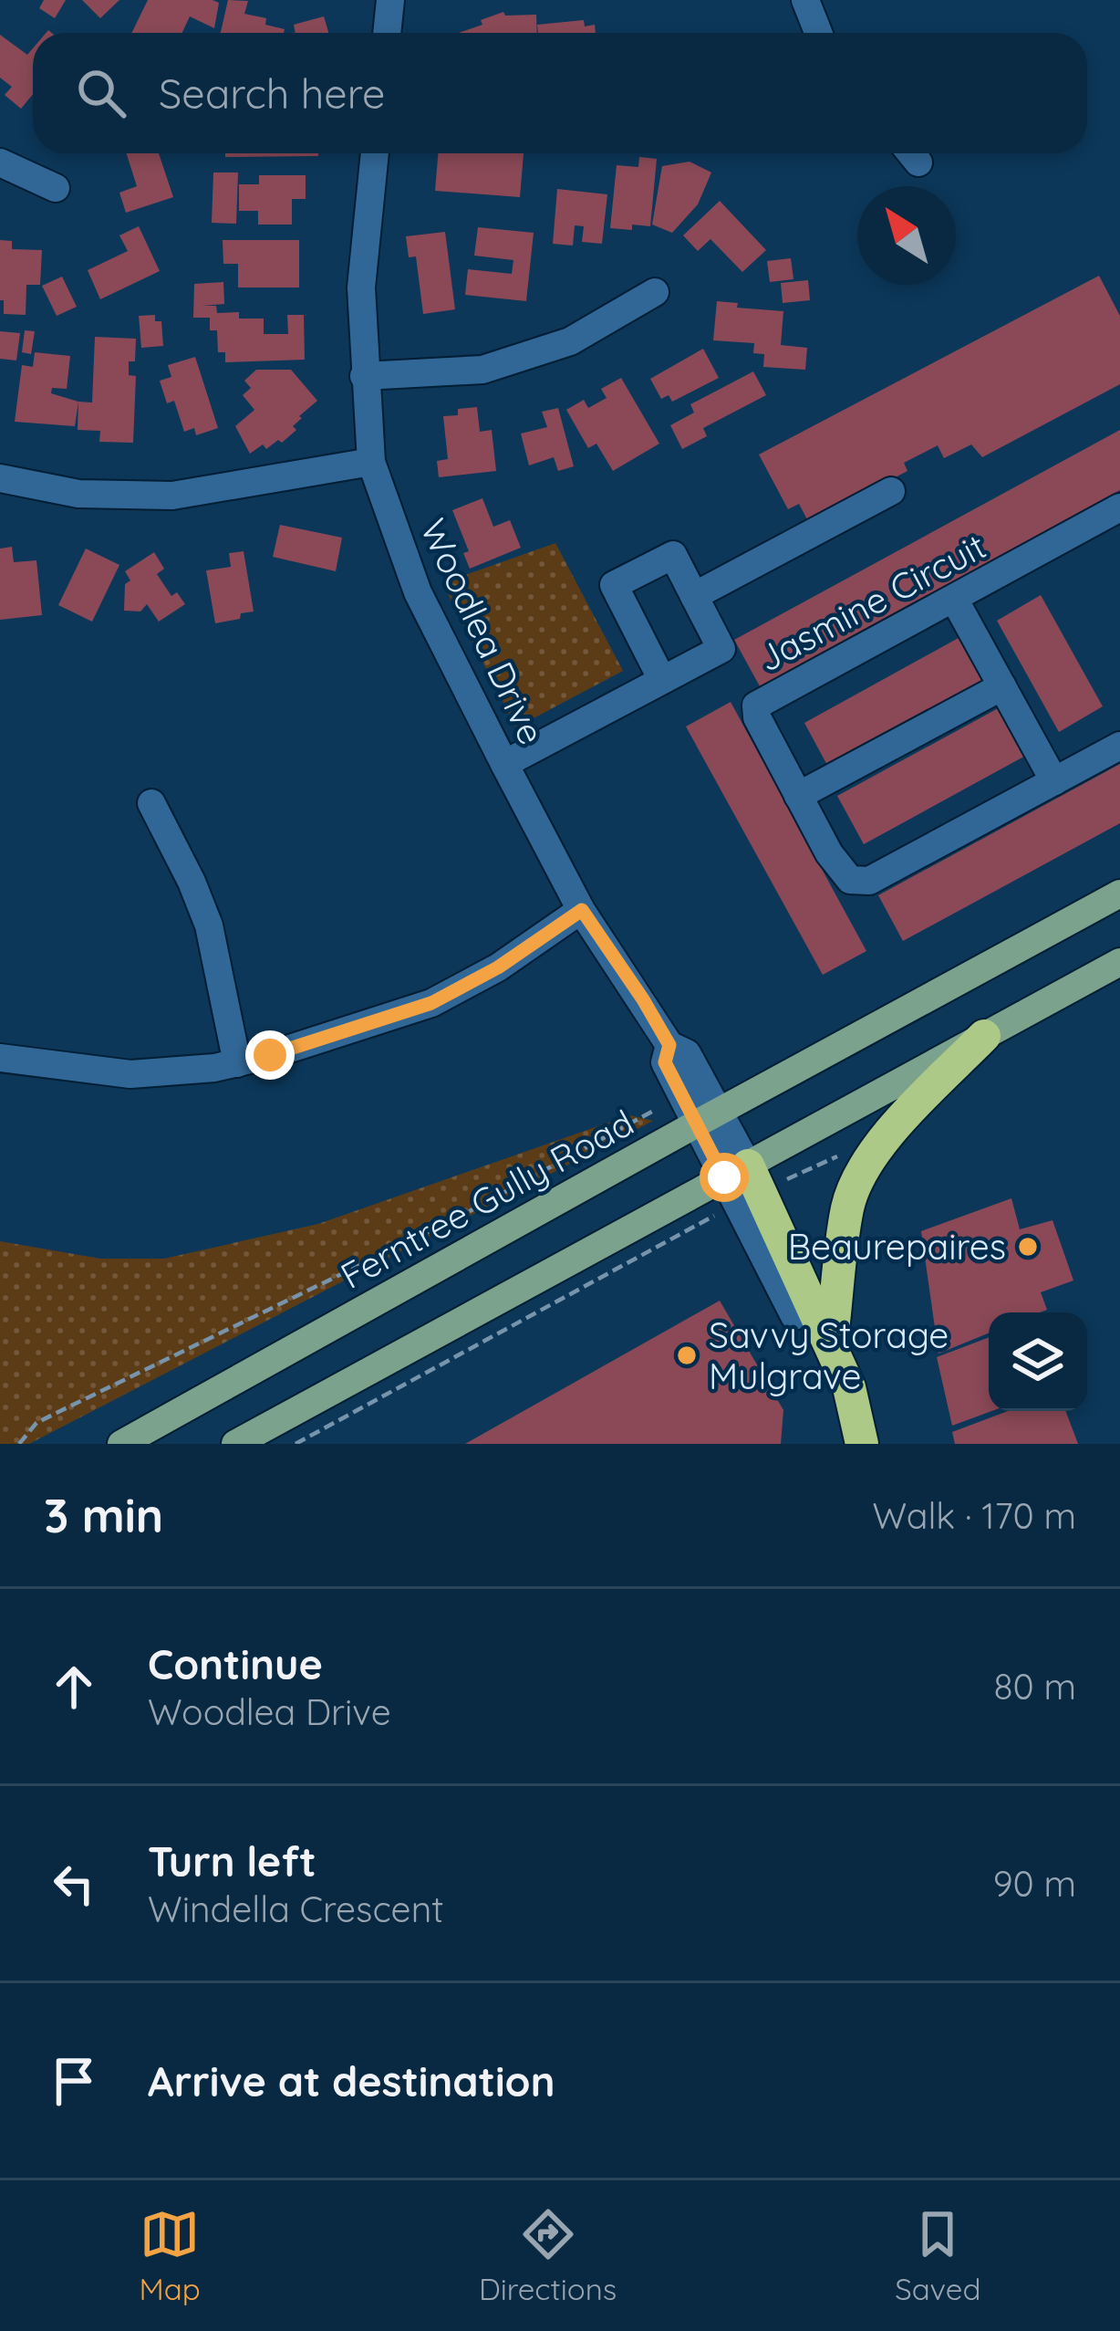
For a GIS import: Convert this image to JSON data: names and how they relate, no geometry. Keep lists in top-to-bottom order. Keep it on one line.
{"streets":{"main road":["Ferntree Gully Road"],"street":["Jasmine Circuit","Woodlea Drive"]},"crossings":[["Woodlea Drive","Ferntree Gully Road"]],"places":["Beaurepaires","Savvy Storage Mulgrave"],"north":"top left","page":{"search":"Search here","heading":["3 min","Walk · 170 m"],"list":[["Continue","Woodlea Drive","80 m"],["Turn left","Windella Crescent","90 m"],"Arrive at destination"],"nav":["Map","Directions","Saved"]}}
